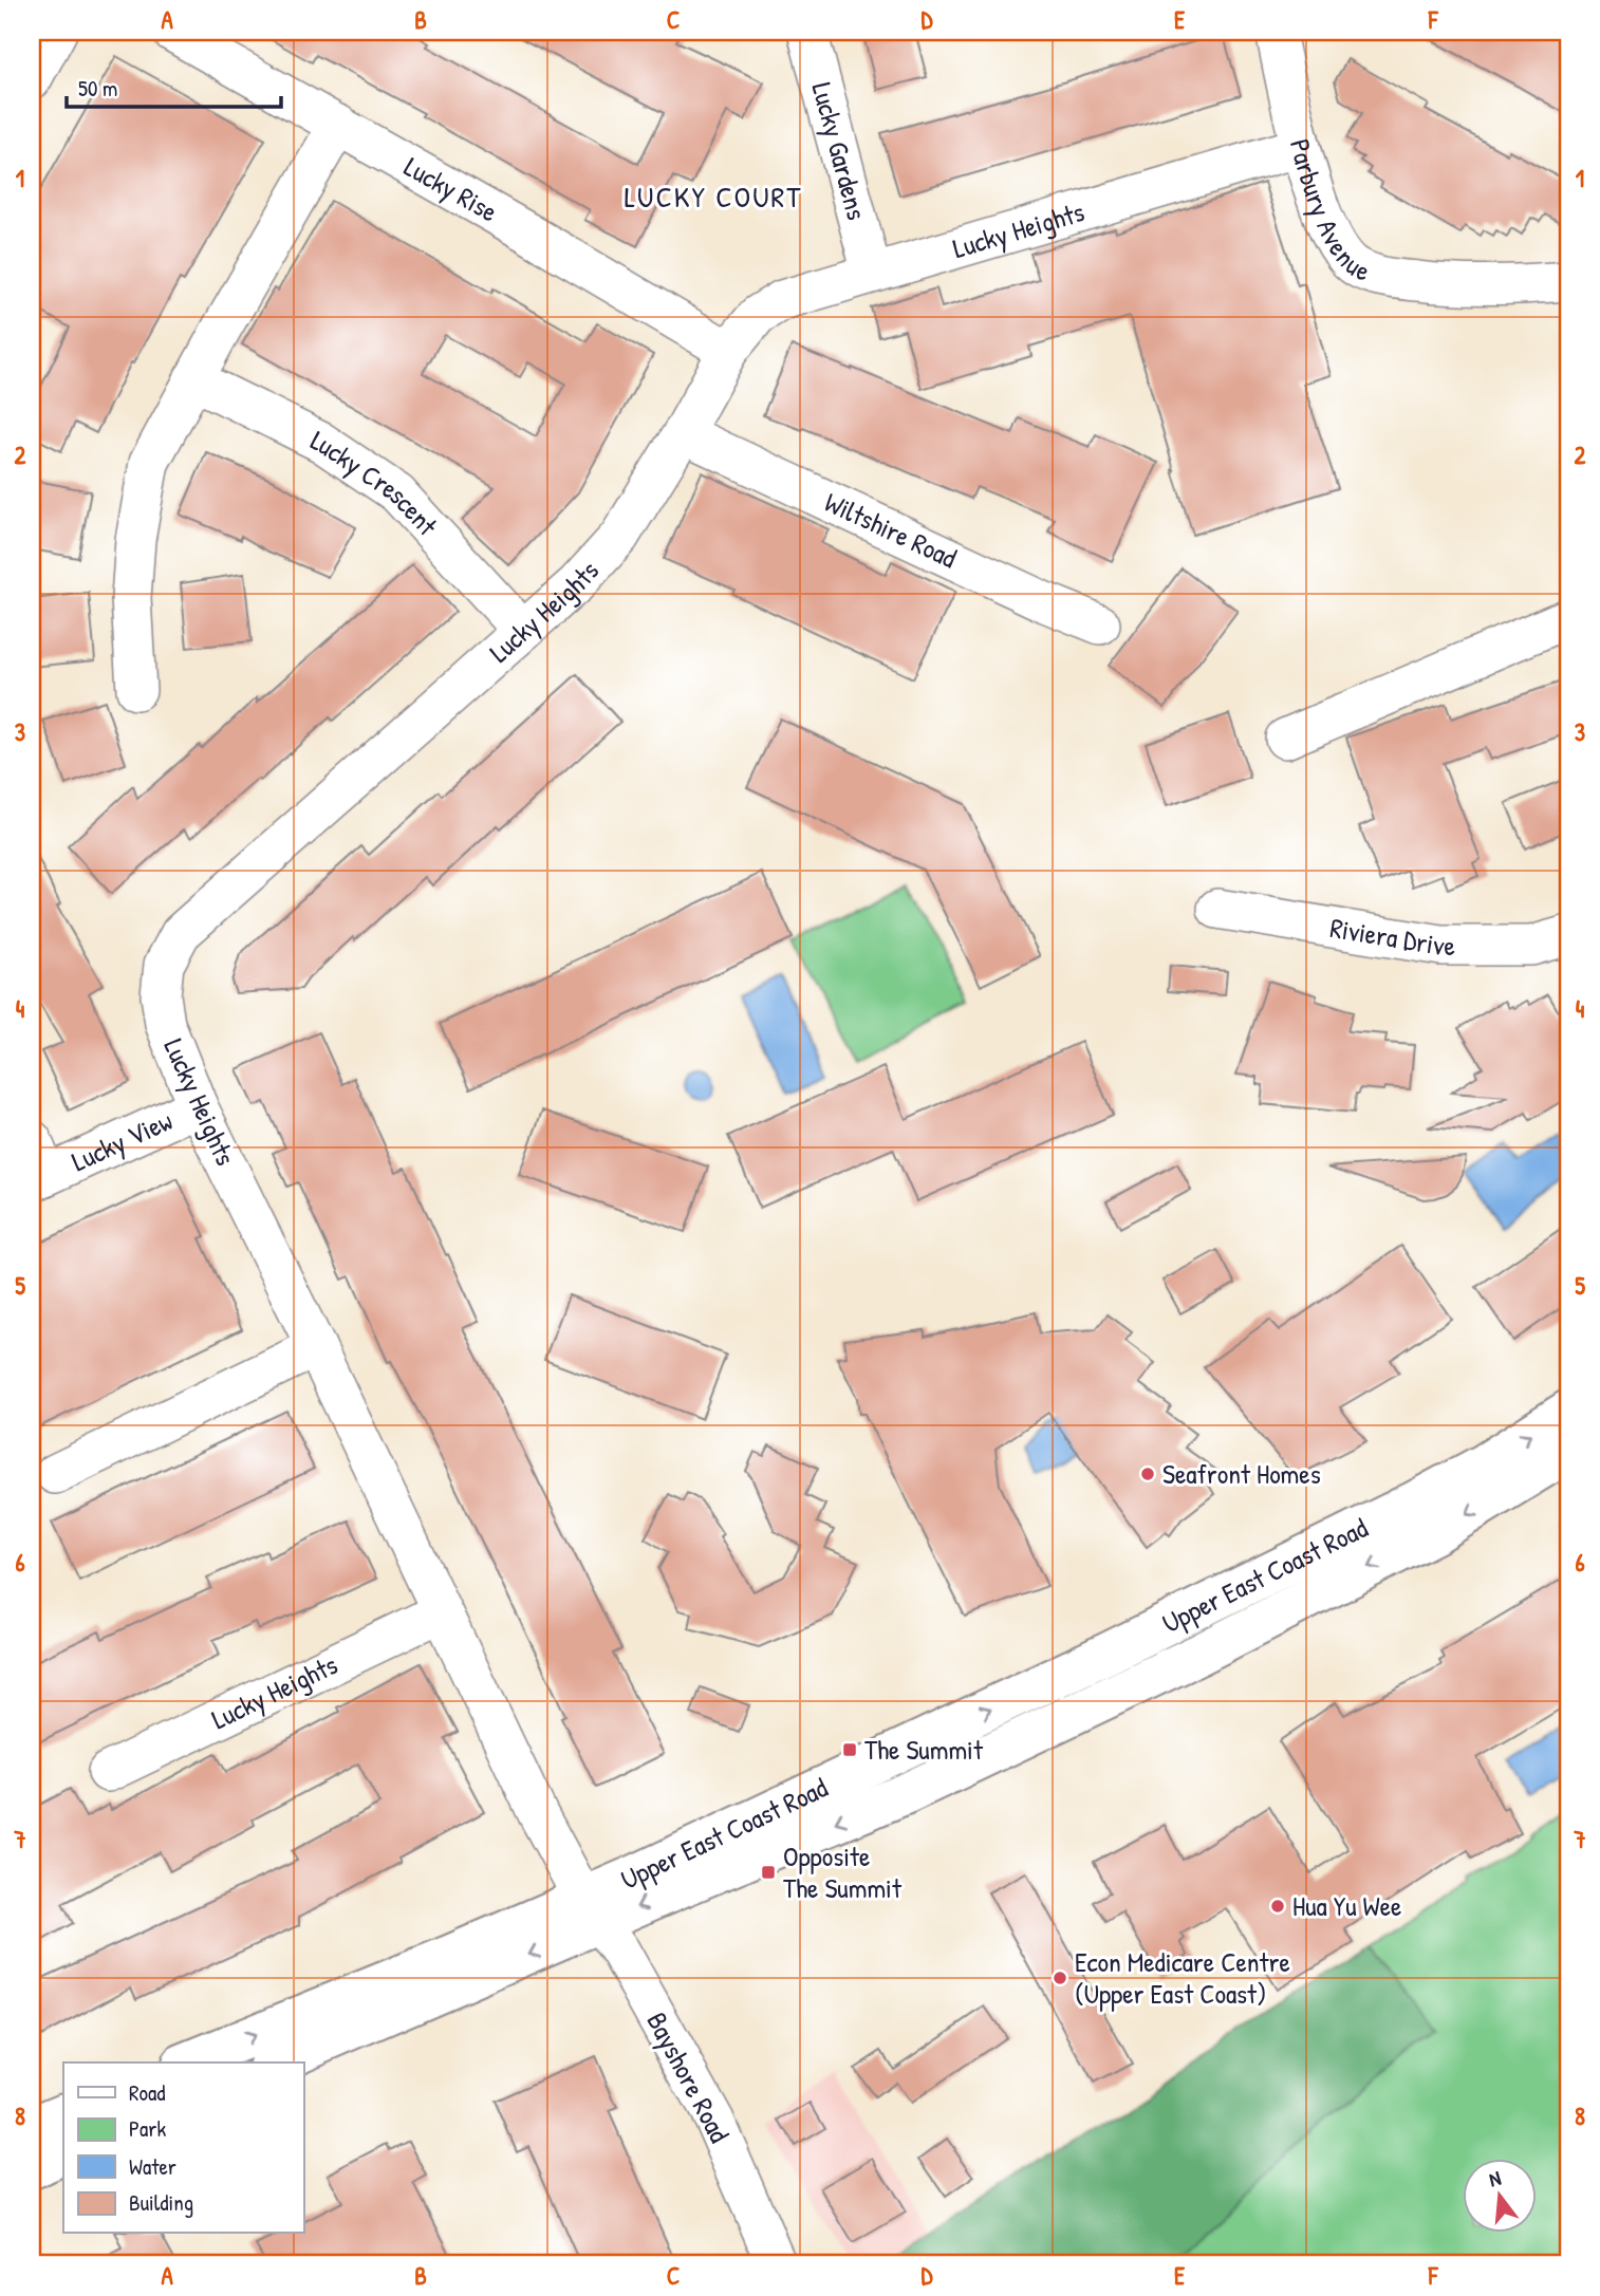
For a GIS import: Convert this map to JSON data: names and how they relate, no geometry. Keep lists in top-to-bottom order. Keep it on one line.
{"streets":{"main road":["Upper East Coast Road"],"street":["Lucky Gardens","Lucky Rise","Parbury Avenue","Lucky Heights","Lucky Crescent","Wiltshire Road","Riviera Drive","Lucky View","Bayshore Road"]},"crossings":[["Lucky Gardens","Lucky Heights"],["Lucky Rise","Lucky Heights"],["Parbury Avenue","Lucky Heights"],["Lucky Heights","Lucky Crescent"],["Lucky Heights","Wiltshire Road"],["Lucky Heights","Lucky View"],["Lucky Heights","Upper East Coast Road"],["Lucky Heights","Bayshore Road"],["Upper East Coast Road","Bayshore Road"]],"districts":["LUCKY COURT"],"places":{"other":["Seafront Homes","Hua Yu Wee","Econ Medicare Centre (Upper East Coast)"],"transit":["The Summit","Opposite The Summit"]},"legend":["Road","Park","Water","Building"],"scale_bar":"50 m","north":"top","grid":{"columns":["A","B","C","D","E","F"],"rows":["1","2","3","4","5","6","7","8"]}}
